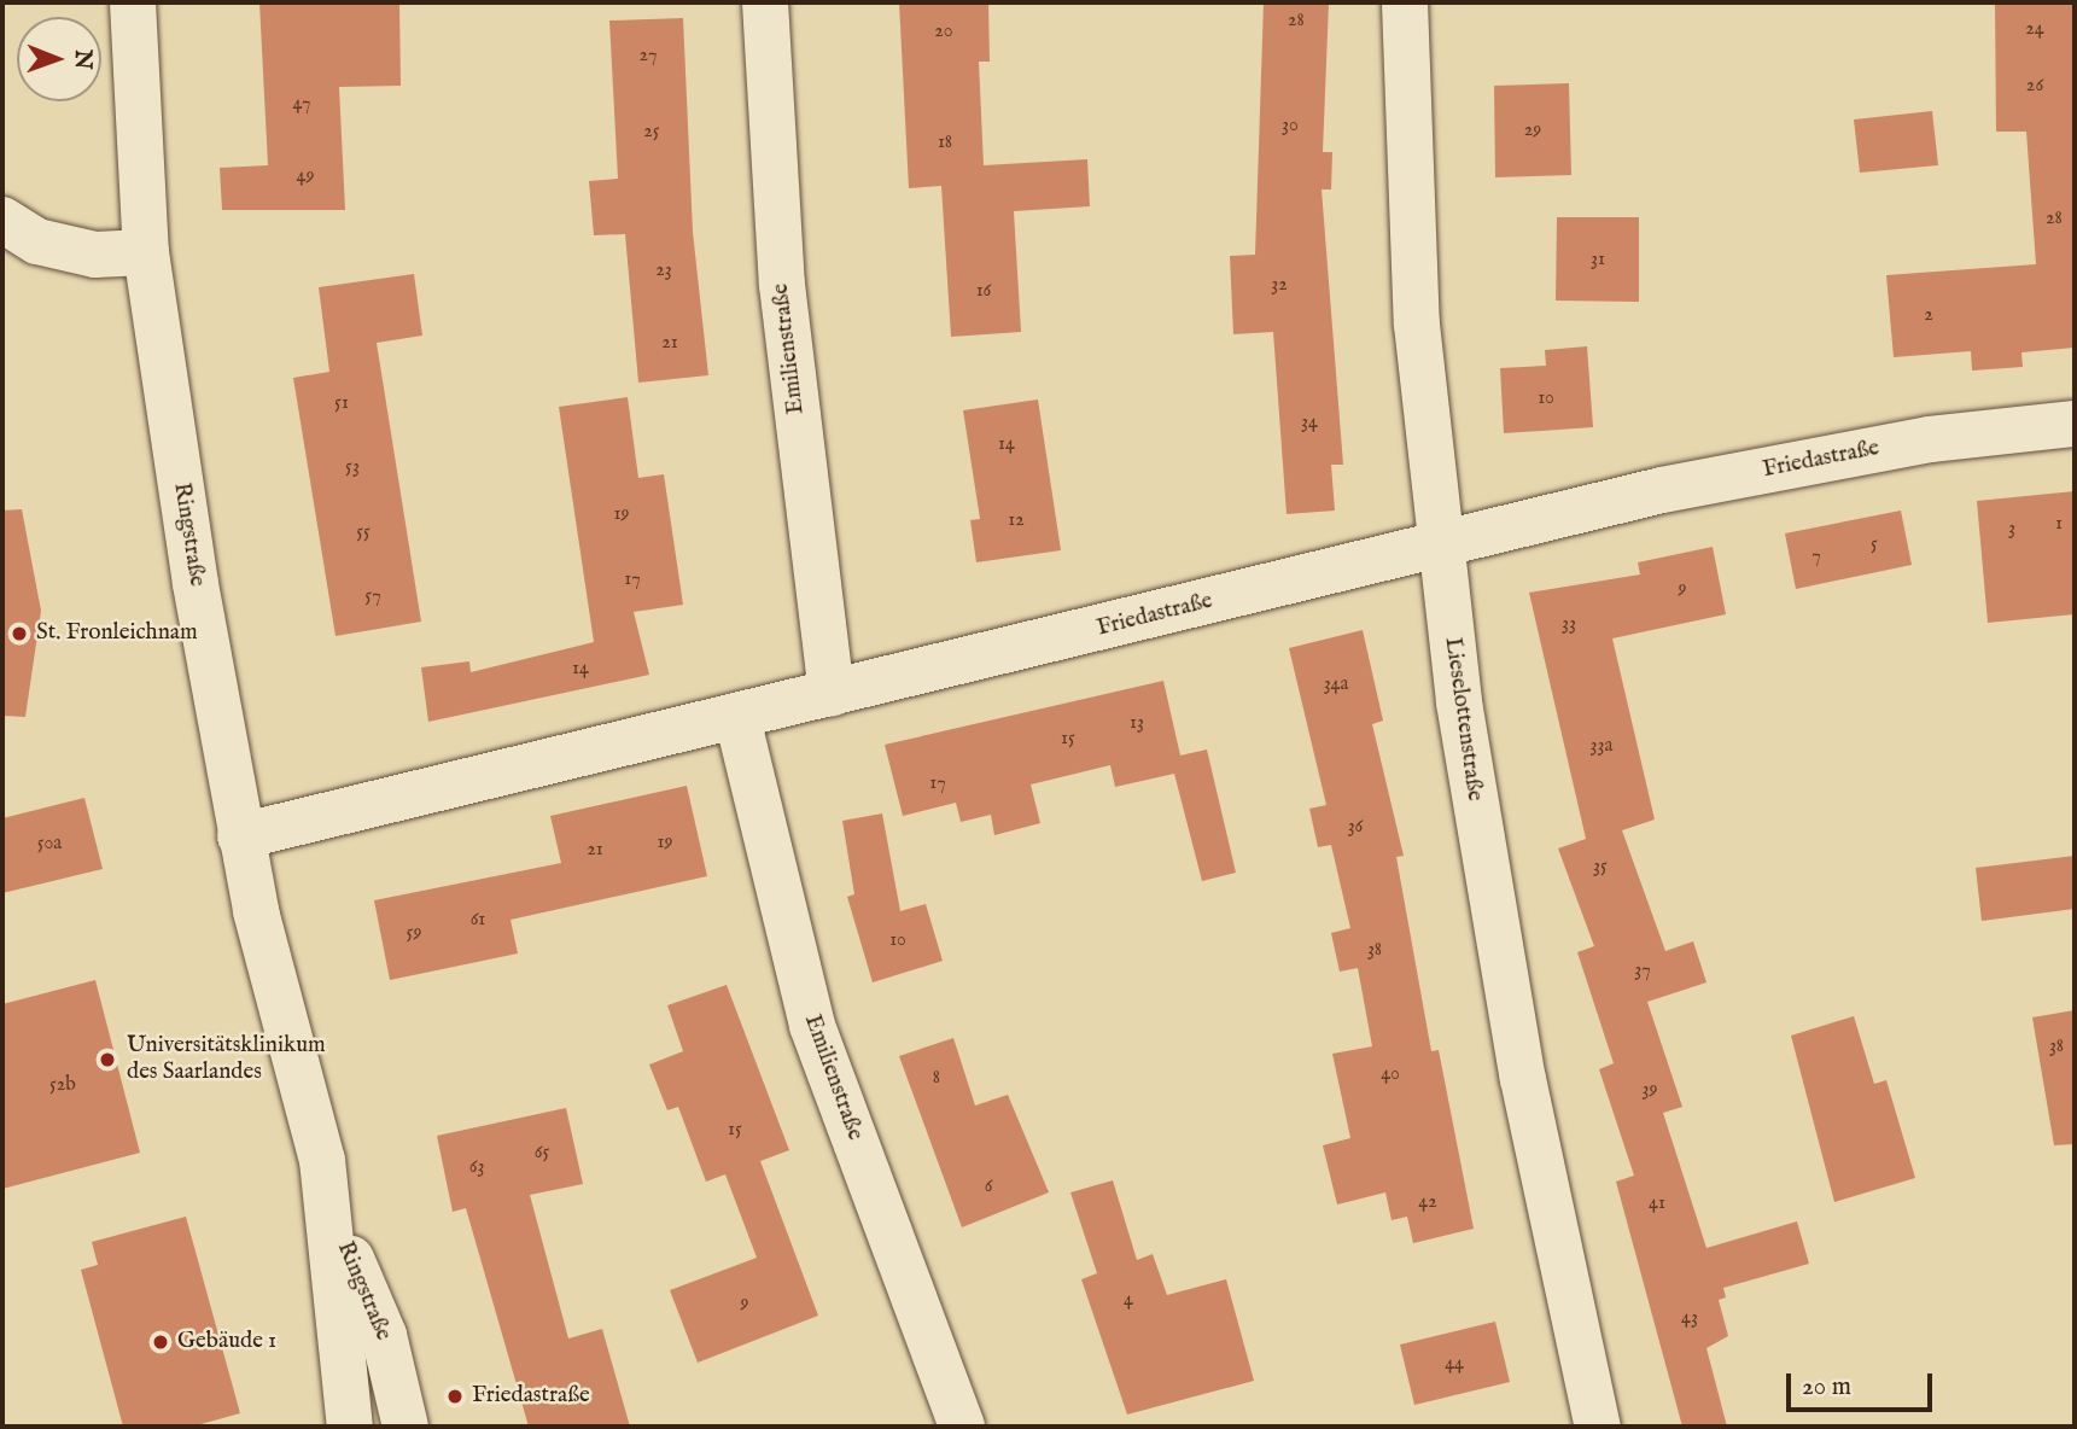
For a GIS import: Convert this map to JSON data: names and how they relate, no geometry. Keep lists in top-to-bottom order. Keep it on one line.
{"streets":{"street":["Emilienstraße","Friedastraße","Ringstraße","Lieselottenstraße"]},"crossings":[["Emilienstraße","Friedastraße"],["Friedastraße","Ringstraße"],["Friedastraße","Lieselottenstraße"]],"places":["St. Fronleichnam","Universitätsklinikum des Saarlandes","Gebäude 1","Friedastraße"],"house_numbers":["28","24","20","27","26","47","30","29","25","18","49","28","31","23","32","16","2","21","10","51","34","14","53","19","12","1","3","55","5","7","17","9","57","33","14","34a","13","15","33a","17","36","19","50a","21","35","61","59","10","38","37","38","40","8","52b","39","15","65","63","6","42","41","4","9","43","44"],"scale_bar":"20 m","north":"right"}
